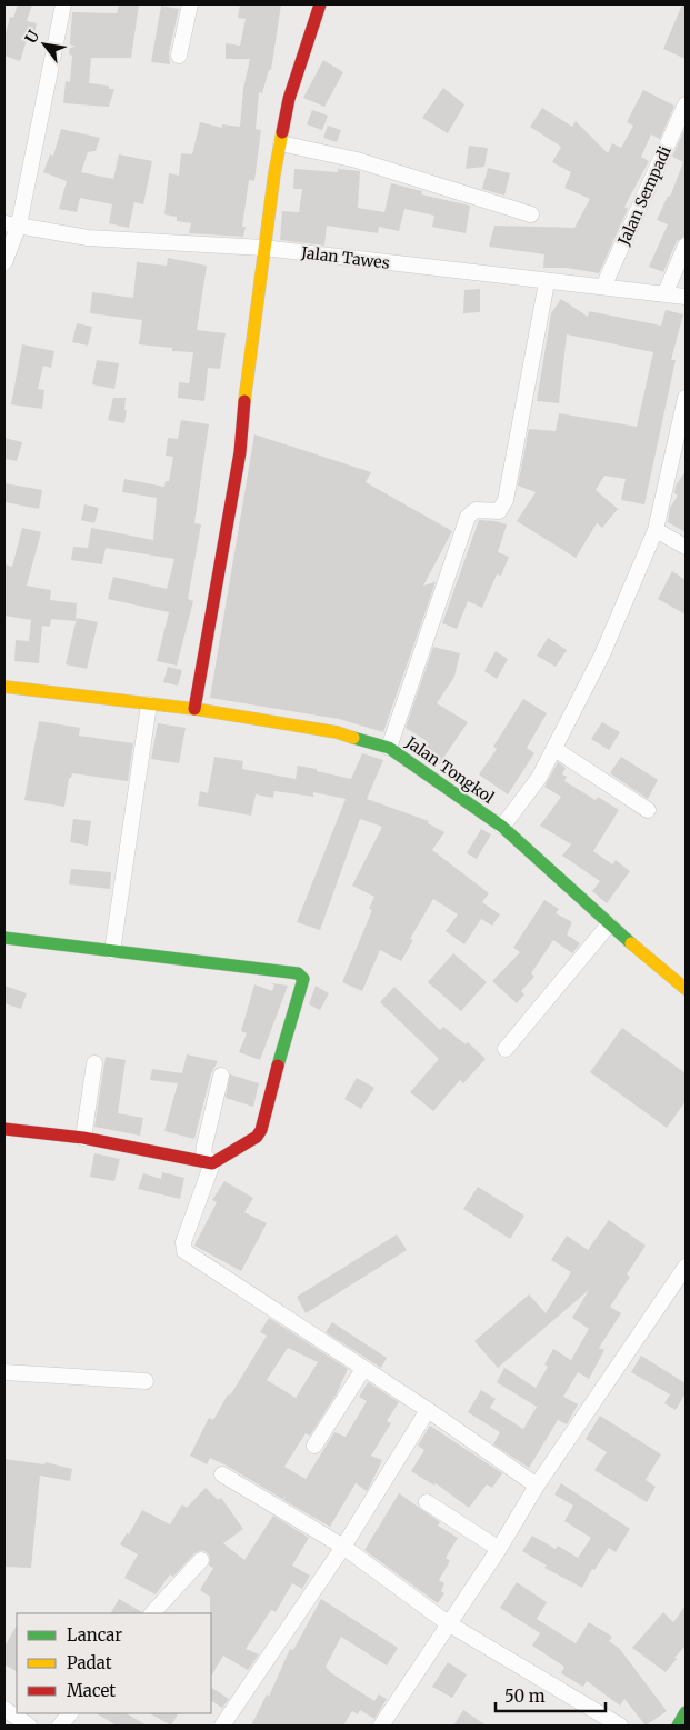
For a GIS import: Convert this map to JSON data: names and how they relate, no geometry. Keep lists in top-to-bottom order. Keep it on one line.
{"streets":{"street":["Jalan Sempadi","Jalan Tawes","Jalan Tongkol"]},"crossings":[["Jalan Sempadi","Jalan Tawes"]],"legend":["Lancar","Padat","Macet"],"scale_bar":"50 m","north":"top left"}
